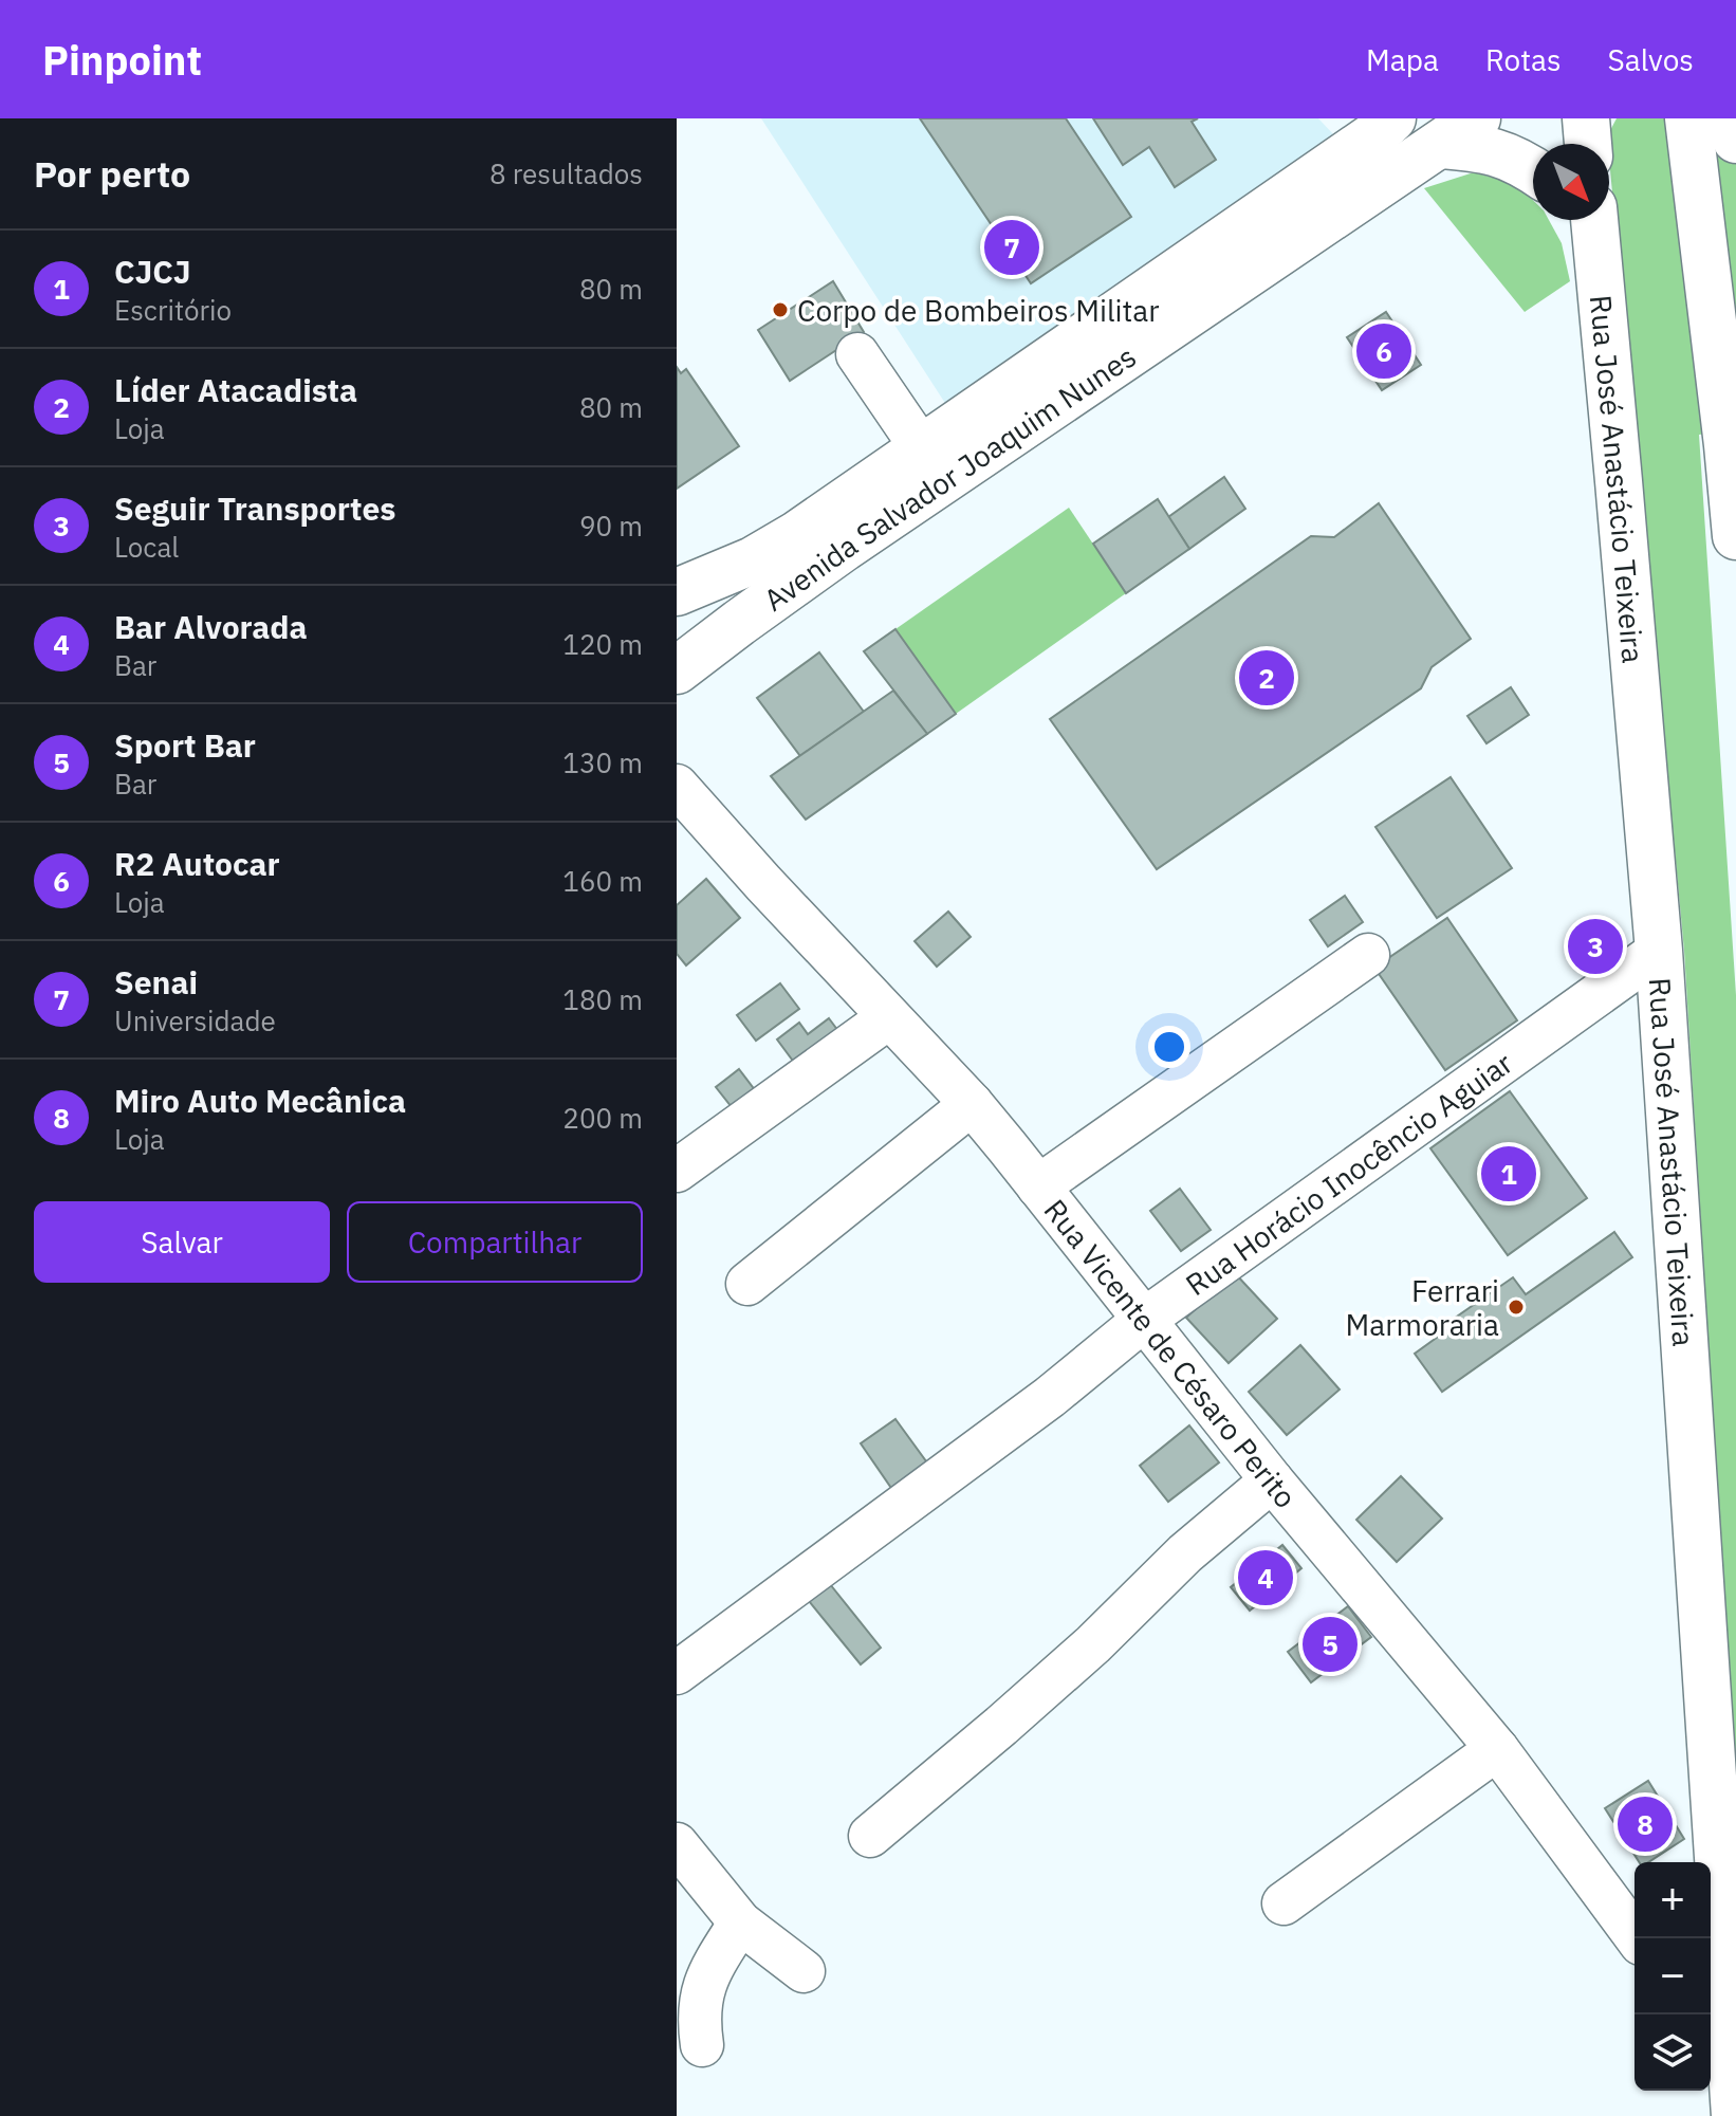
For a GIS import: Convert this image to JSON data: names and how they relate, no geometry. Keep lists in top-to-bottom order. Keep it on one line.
{"streets":{"main road":["Avenida Salvador Joaquim Nunes","Rua José Anastácio Teixeira"],"street":["Rua Horácio Inocêncio Aguiar","Rua Vicente de Césaro Perito"]},"crossings":[["Rua José Anastácio Teixeira","Rua Horácio Inocêncio Aguiar"],["Rua Horácio Inocêncio Aguiar","Rua Vicente de Césaro Perito"]],"places":["Corpo de Bombeiros Militar","Ferrari Marmoraria"],"north":"bottom right","page":{"header":"Pinpoint","nav":["Mapa","Rotas","Salvos"],"heading":["Por perto","8 resultados"],"pins":["7","6","2","3","1","4","5","8"],"list":[{"mark":"1","name":"CJCJ","note":"Escritório","value":"80 m"},{"mark":"2","name":"Líder Atacadista","note":"Loja","value":"80 m"},{"mark":"3","name":"Seguir Transportes","note":"Local","value":"90 m"},{"mark":"4","name":"Bar Alvorada","note":"Bar","value":"120 m"},{"mark":"5","name":"Sport Bar","note":"Bar","value":"130 m"},{"mark":"6","name":"R2 Autocar","note":"Loja","value":"160 m"},{"mark":"7","name":"Senai","note":"Universidade","value":"180 m"},{"mark":"8","name":"Miro Auto Mecânica","note":"Loja","value":"200 m"}],"buttons":["Salvar","Compartilhar"],"map_buttons":["+","−"]}}
